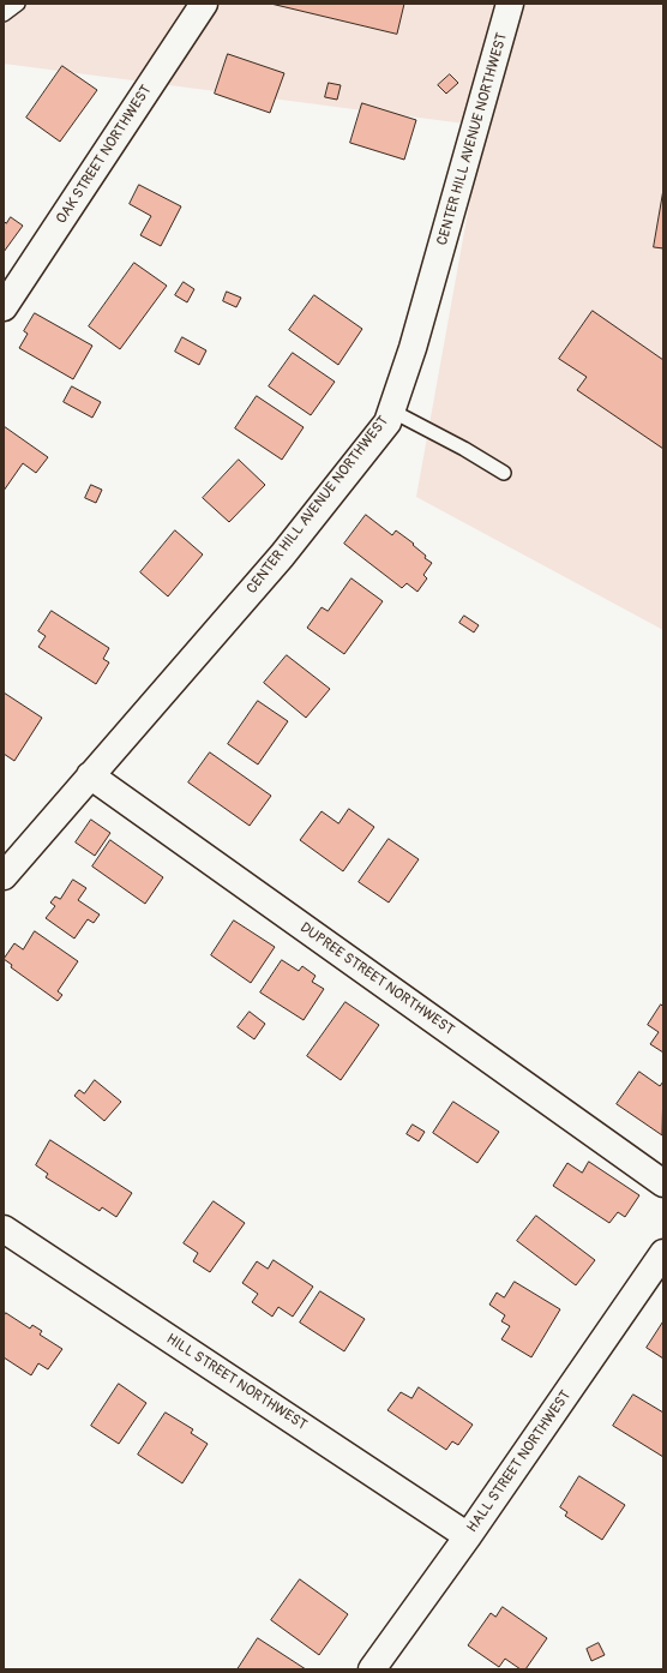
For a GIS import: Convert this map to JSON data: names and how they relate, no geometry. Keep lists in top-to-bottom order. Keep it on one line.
{"streets":{"street":["CENTER HILL AVENUE NORTHWEST","OAK STREET NORTHWEST","DUPREE STREET NORTHWEST","HILL STREET NORTHWEST","HALL STREET NORTHWEST"]},"crossings":[["CENTER HILL AVENUE NORTHWEST","DUPREE STREET NORTHWEST"],["HILL STREET NORTHWEST","HALL STREET NORTHWEST"]]}
